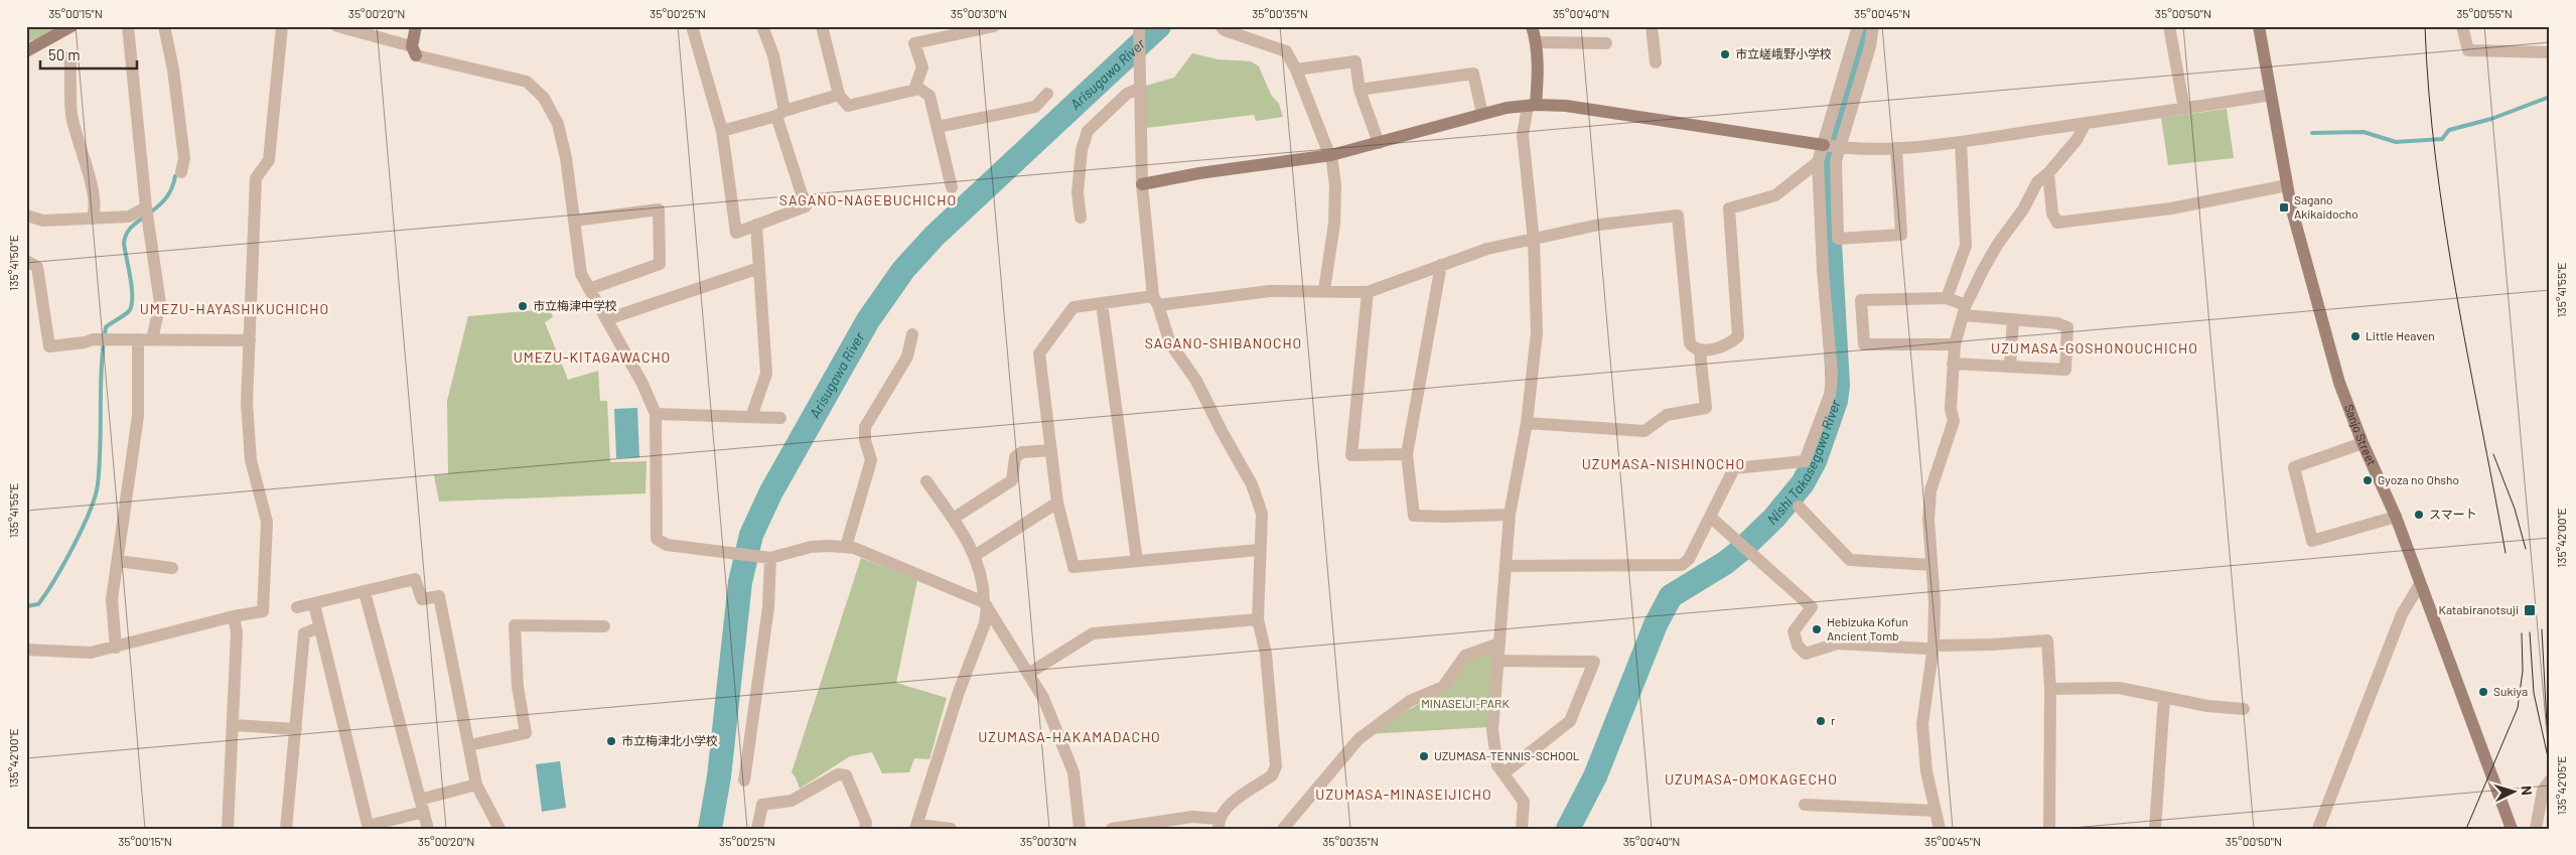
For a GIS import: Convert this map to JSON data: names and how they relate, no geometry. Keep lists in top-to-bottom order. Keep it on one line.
{"streets":{"main road":["Sanjo Street"]},"districts":["SAGANO-NAGEBUCHICHO","UMEZU-HAYASHIKUCHICHO","SAGANO-SHIBANOCHO","UZUMASA-GOSHONOUCHICHO","UMEZU-KITAGAWACHO","UZUMASA-NISHINOCHO","UZUMASA-HAKAMADACHO","UZUMASA-OMOKAGECHO","UZUMASA-MINASEIJICHO"],"water":["Arisugawa River","Nishi Takasegawa River"],"parks":["MINASEIJI-PARK"],"places":{"other":["市立嵯峨野小学校","市立梅津中学校","Little Heaven","Gyoza no Ohsho","スマート","Hebizuka Kofun Ancient Tomb","Sukiya","r","市立梅津北小学校","UZUMASA-TENNIS-SCHOOL"],"transit":["Sagano Akikaidocho","Katabiranotsuji"]},"scale_bar":"50 m","north":"right","coordinates":["35°00'15\"N","35°00'20\"N","35°00'25\"N","35°00'30\"N","35°00'35\"N","35°00'40\"N","35°00'45\"N","35°00'50\"N","35°00'55\"N","135°41'50\"E","135°41'55\"E","135°42'00\"E","135°42'05\"E"]}
